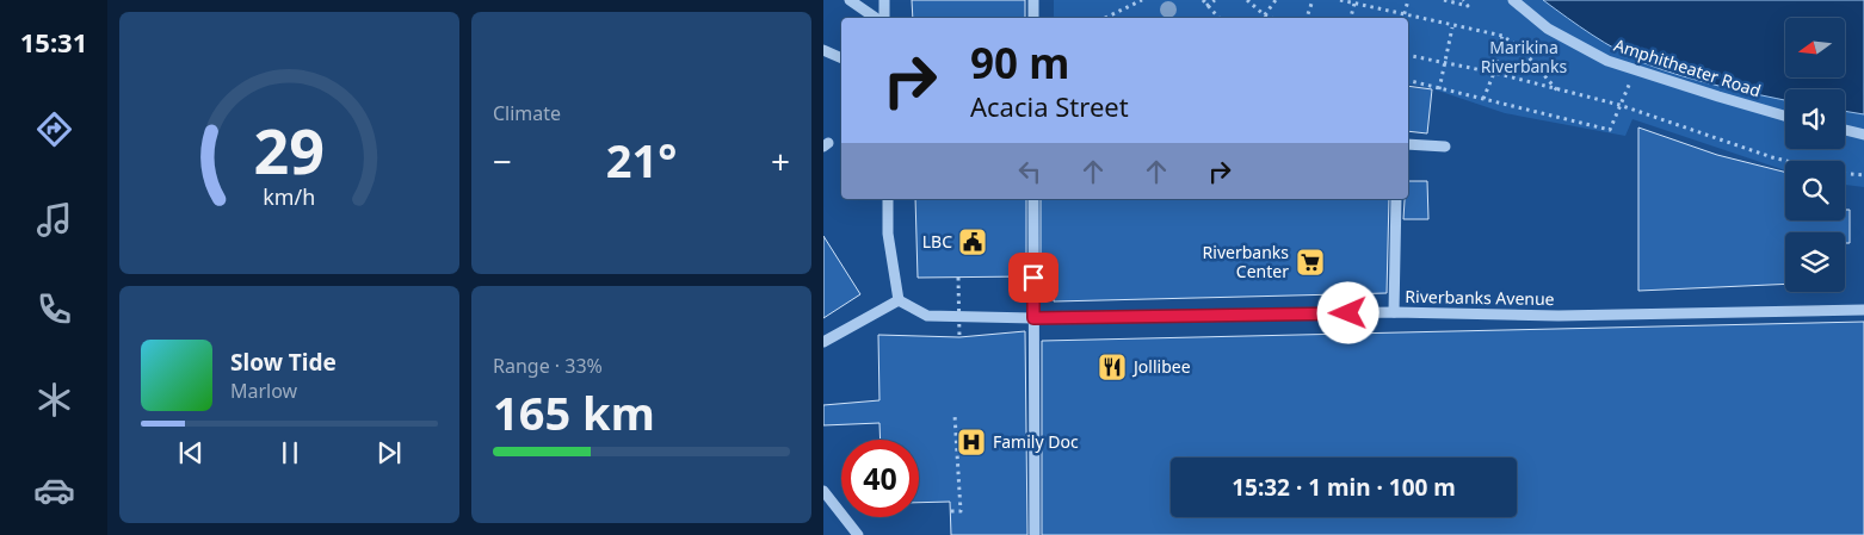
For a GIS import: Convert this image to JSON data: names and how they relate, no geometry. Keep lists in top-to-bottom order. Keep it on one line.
{"streets":{"street":["Amphitheater Road","Riverbanks Avenue"]},"parks":["Marikina Riverbanks"],"places":{"public building":["LBC"],"supermarket":["Riverbanks Center"],"restaurant":["Jollibee"],"hospital":["Family Doc"]},"north":"left","page":{"tabs":"15:31","tile":["Climate",["Range · 33%","165 km"]],"turn":["90 m","Acacia Street"],"heat":["−","21°","+"],"song":["Slow Tide","Marlow"],"limit":"40","trip":"15:32 · 1 min · 100 m","gauge":["29","km/h"]}}
